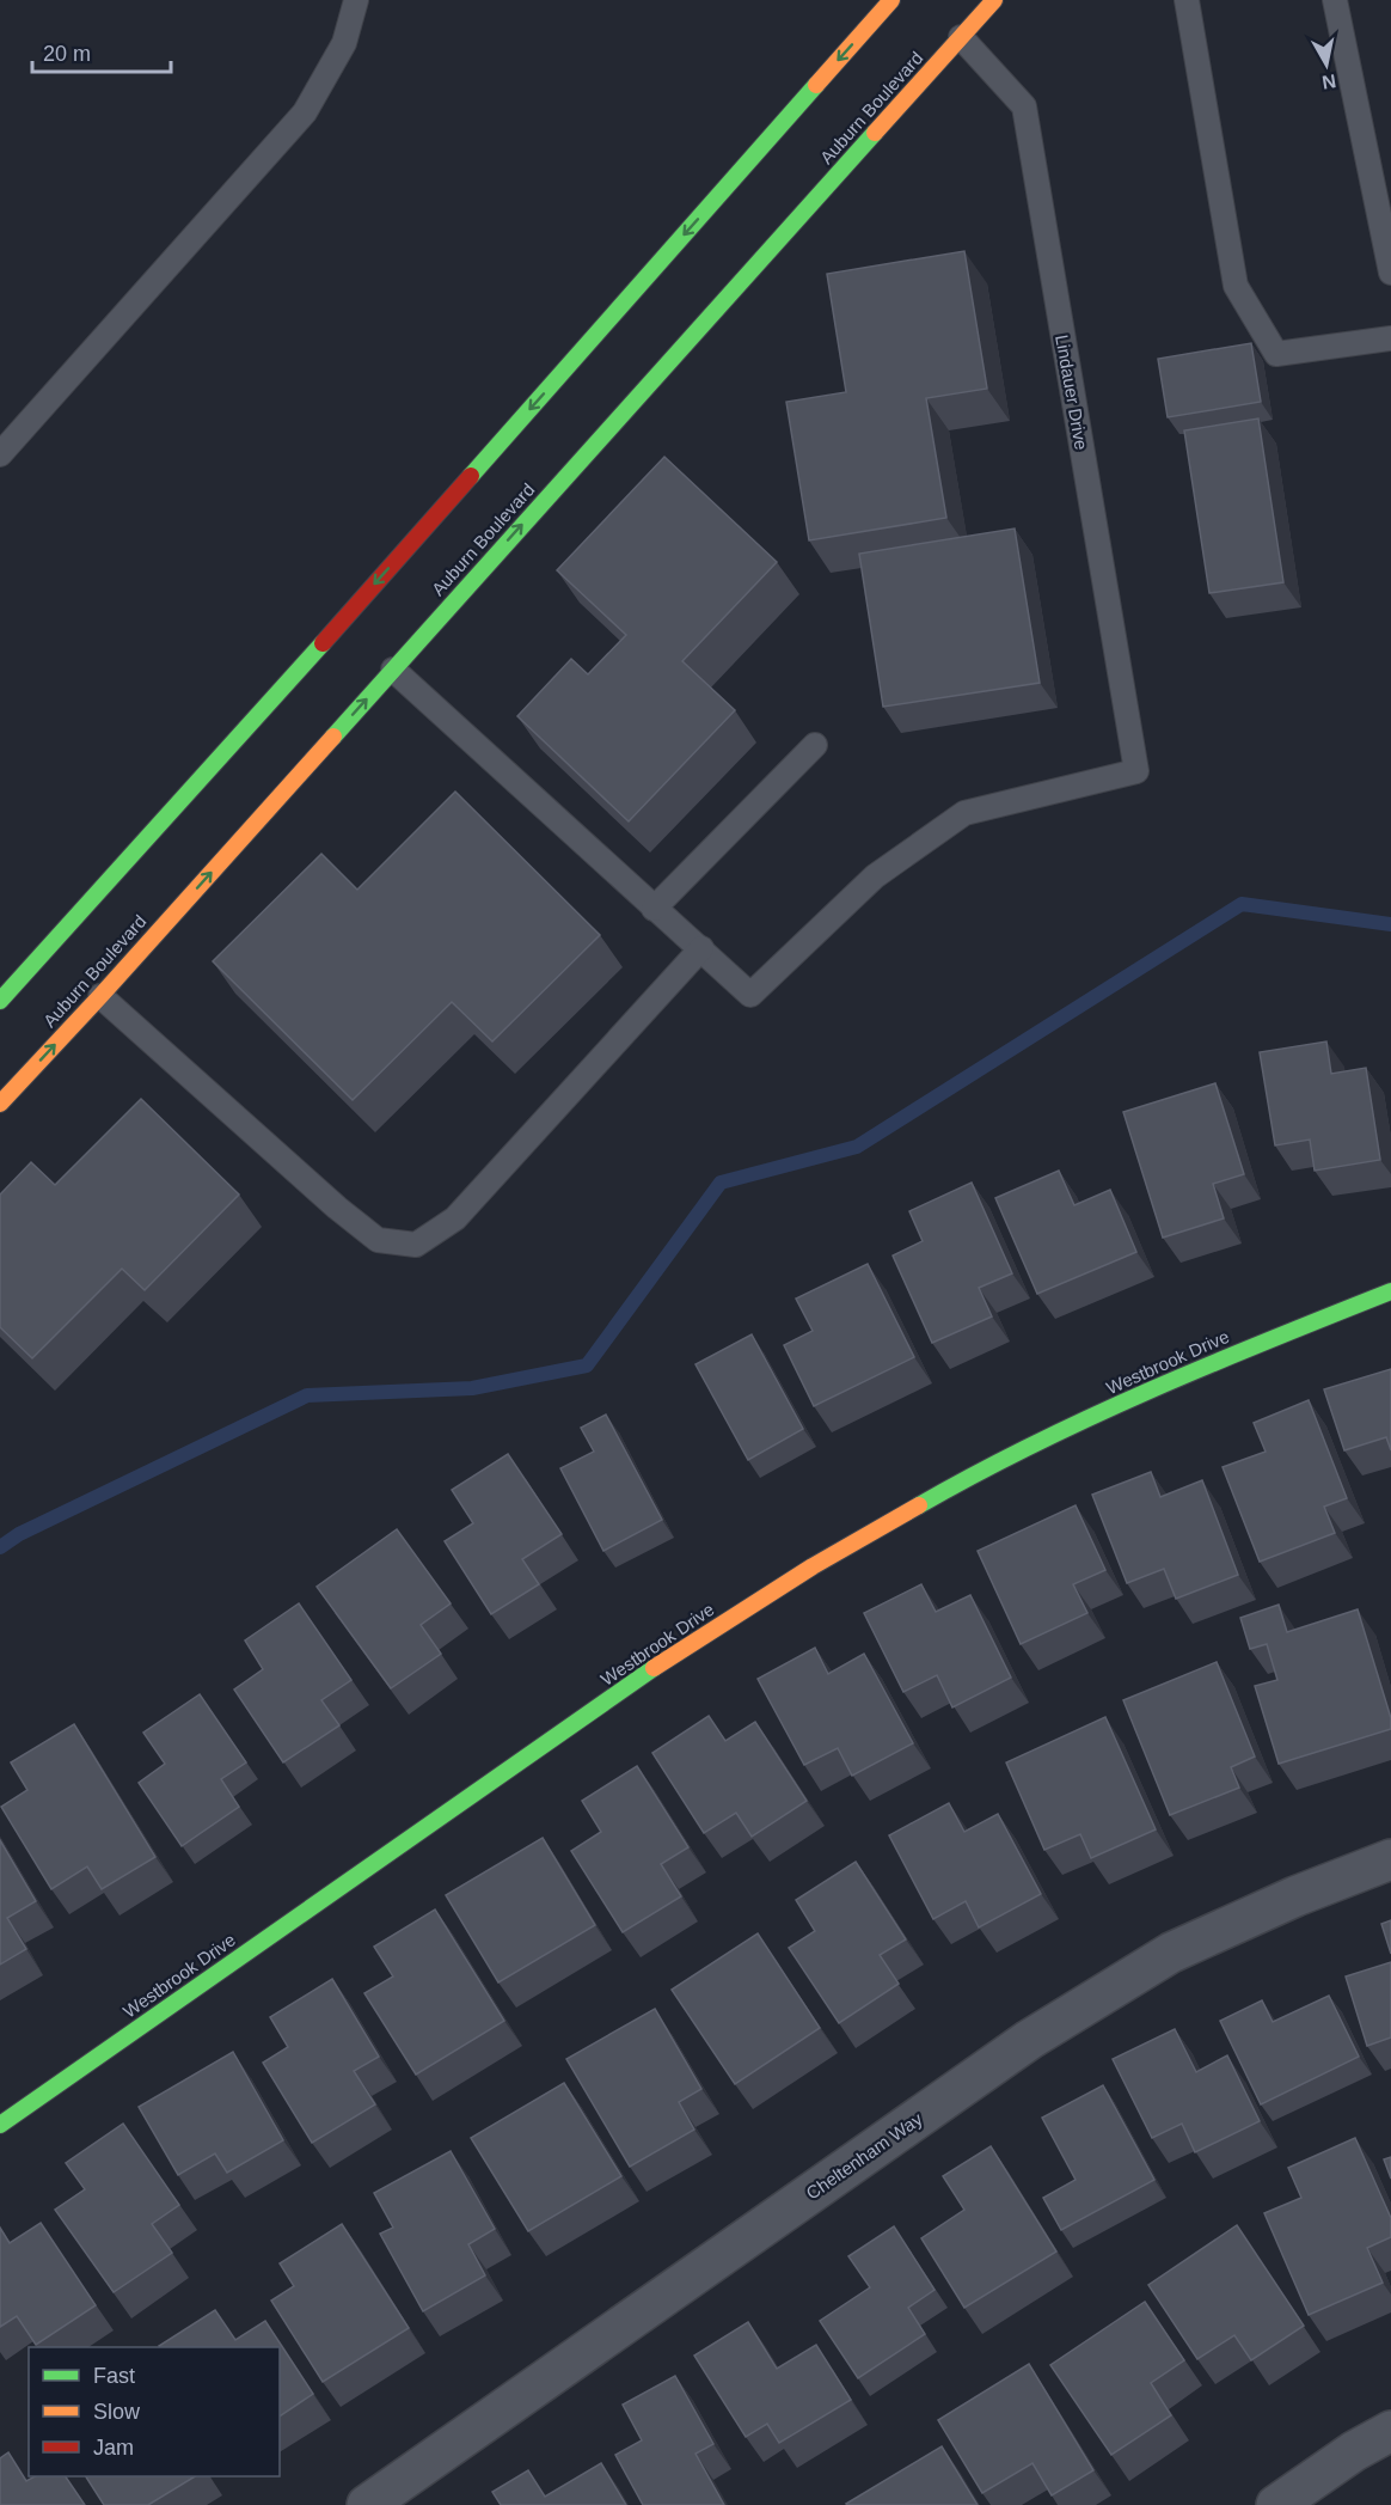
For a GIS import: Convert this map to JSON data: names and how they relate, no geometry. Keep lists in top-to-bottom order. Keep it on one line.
{"streets":{"main road":["Auburn Boulevard","Westbrook Drive"],"street":["Cheltenham Way"],"lane":["Lindauer Drive"]},"crossings":[["Auburn Boulevard","Lindauer Drive"]],"legend":["Fast","Slow","Jam"],"scale_bar":"20 m","north":"bottom"}
